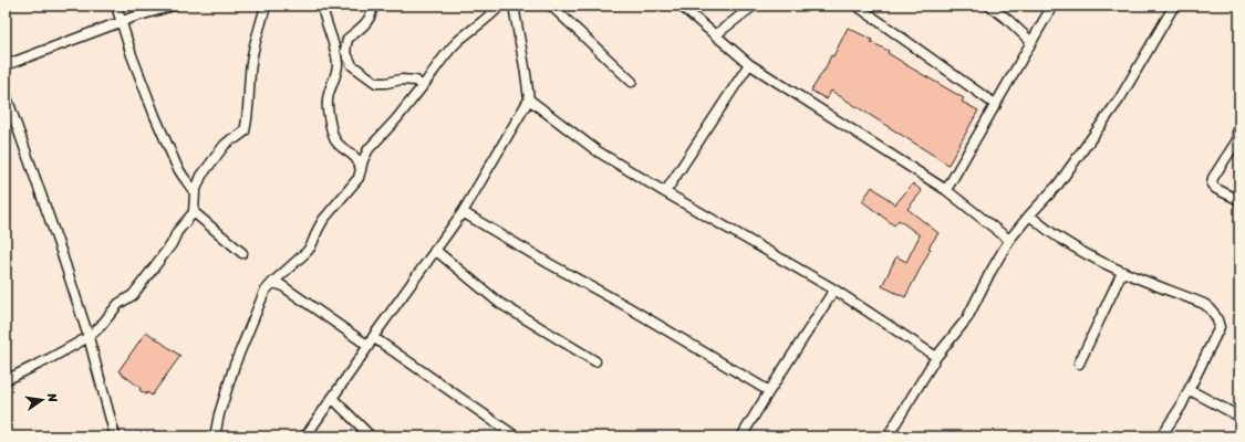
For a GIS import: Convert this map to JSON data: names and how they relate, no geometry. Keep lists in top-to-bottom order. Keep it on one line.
{"north":"right"}
